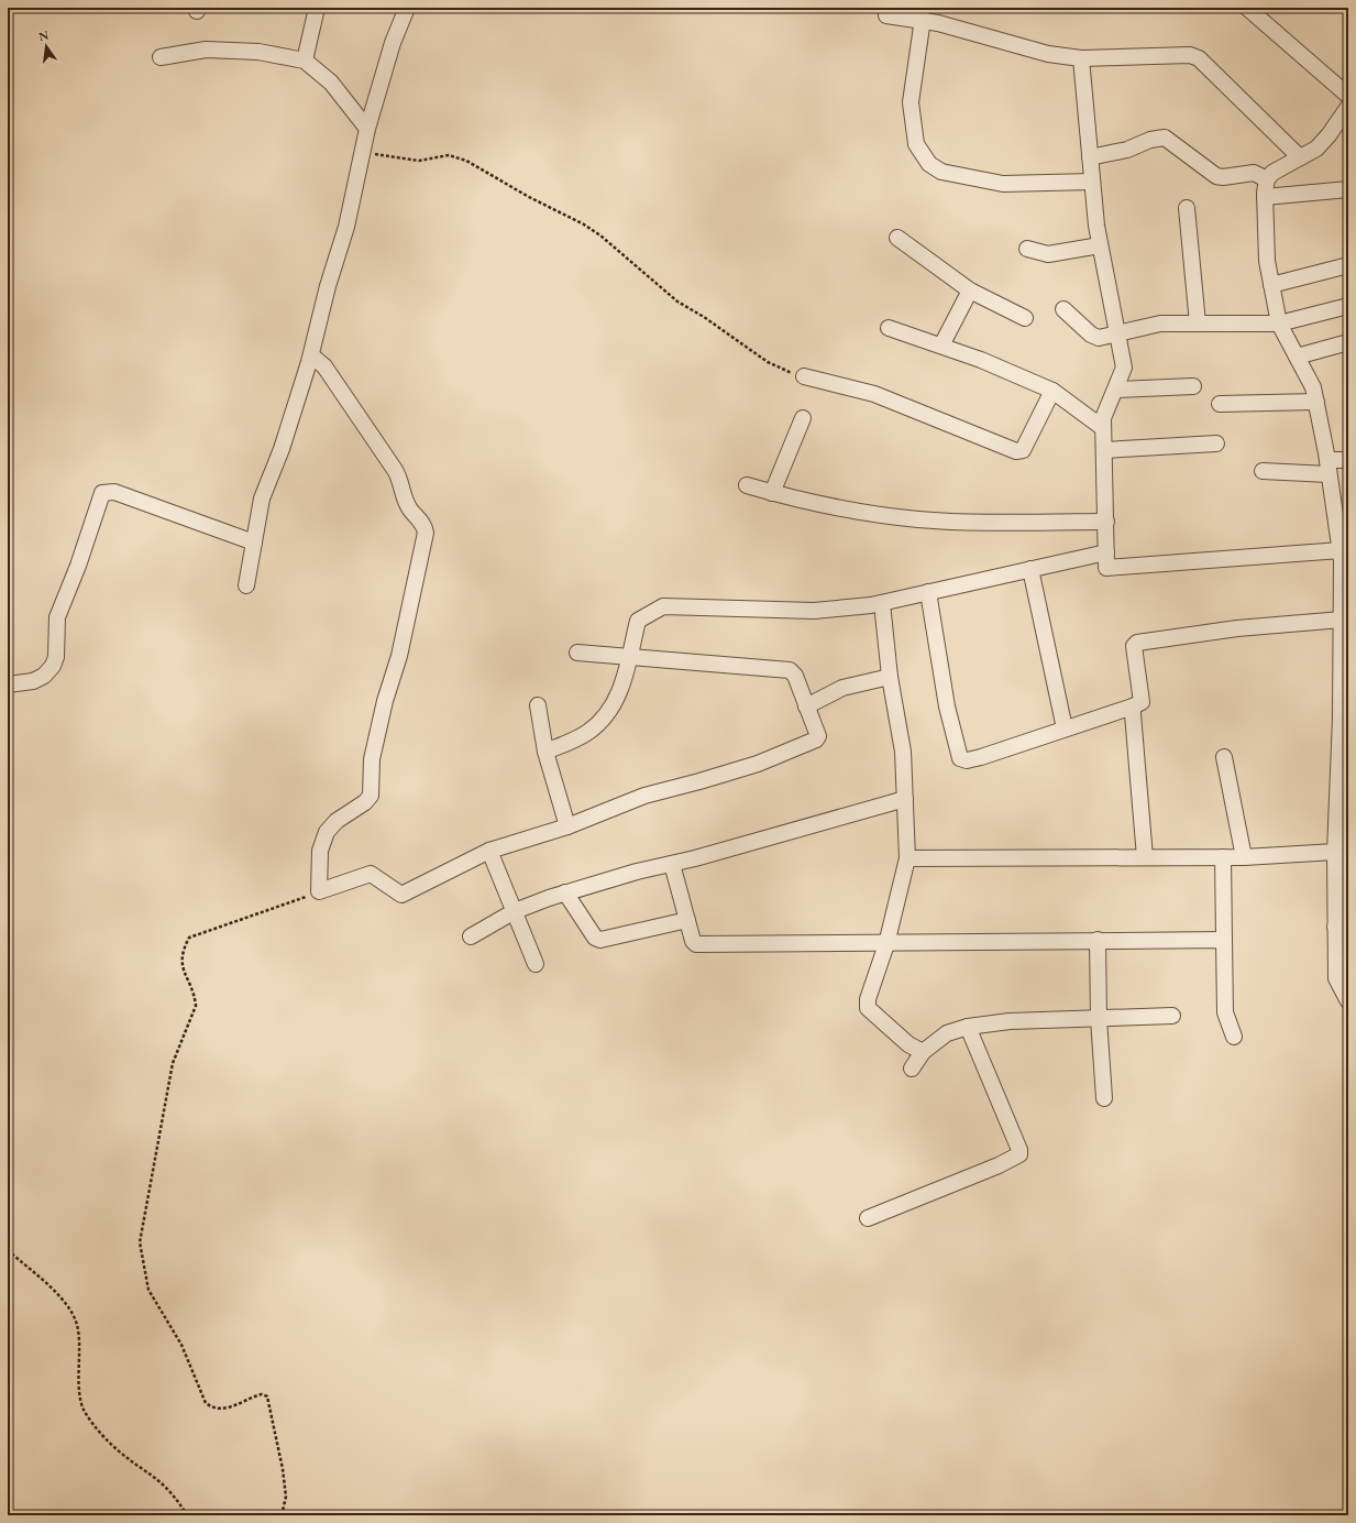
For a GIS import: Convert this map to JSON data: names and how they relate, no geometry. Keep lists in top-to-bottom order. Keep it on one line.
{"north":"top"}
